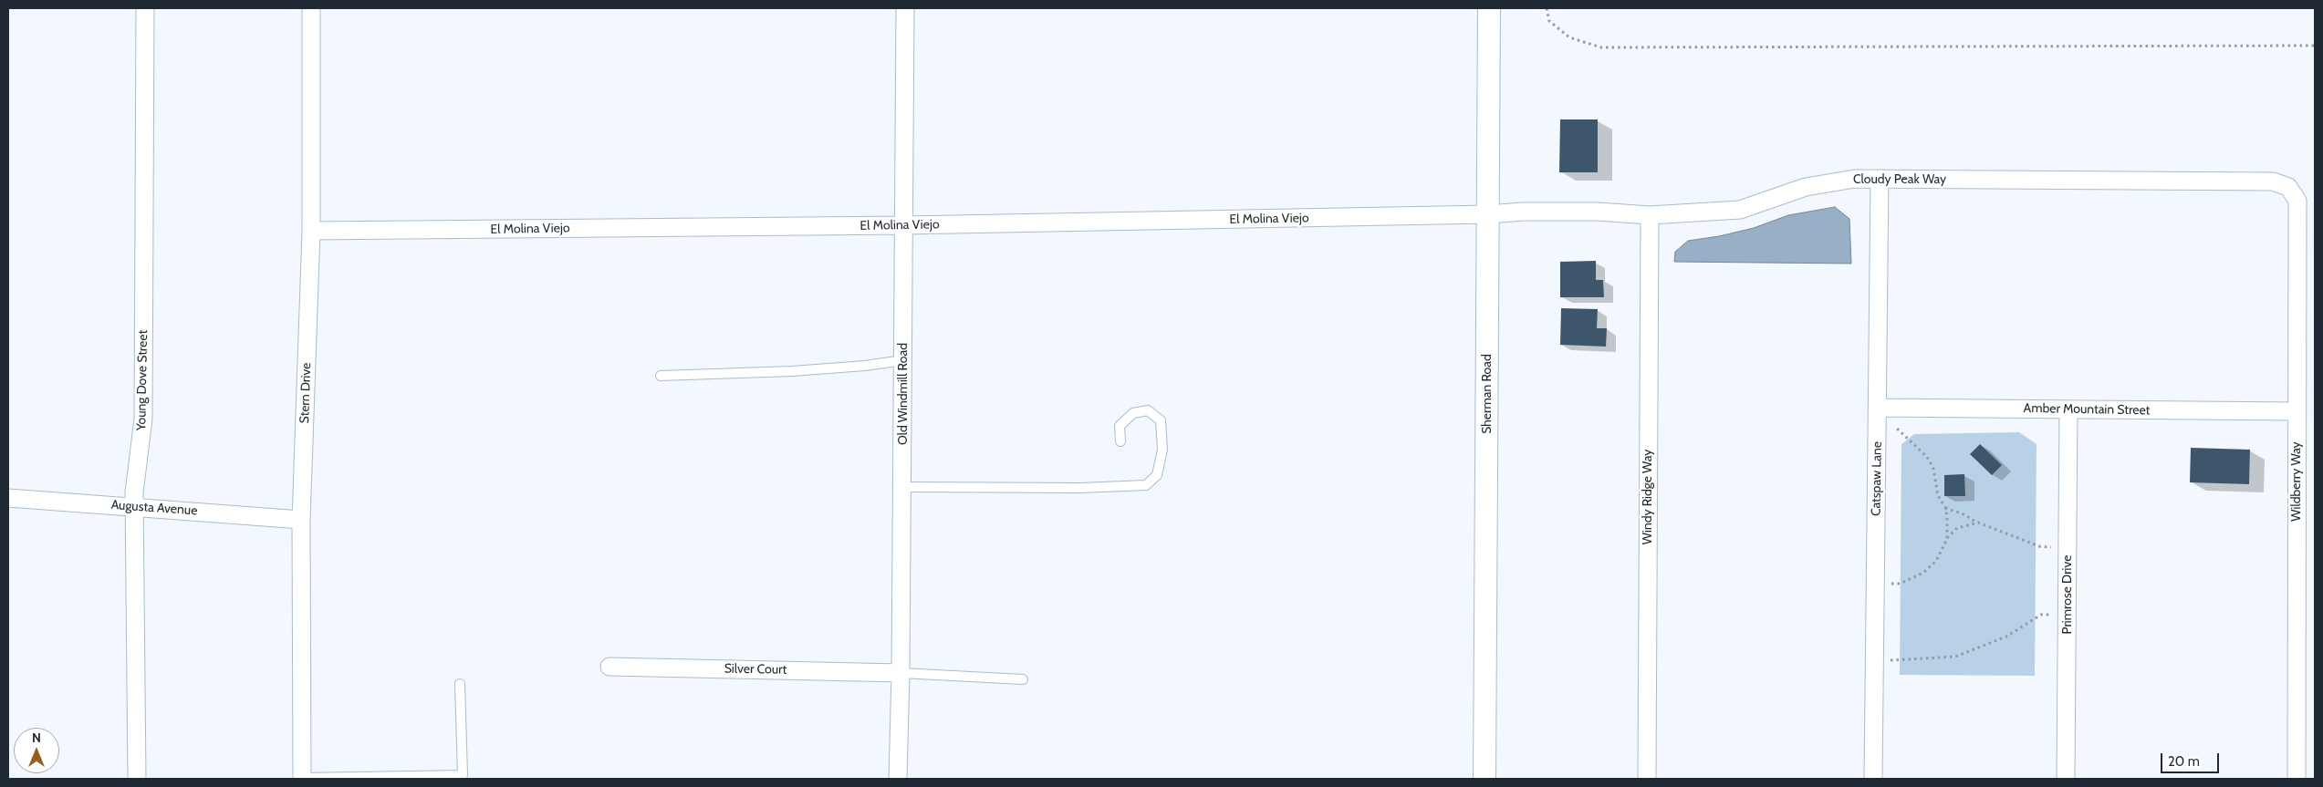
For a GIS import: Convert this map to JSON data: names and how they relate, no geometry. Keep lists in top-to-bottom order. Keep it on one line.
{"streets":{"street":["Cloudy Peak Way","El Molina Viejo","Young Dove Street","Stern Drive","Old Windmill Road","Sherman Road","Amber Mountain Street","Catspaw Lane","Wildberry Way","Windy Ridge Way","Augusta Avenue","Primrose Drive","Silver Court"]},"crossings":[["Cloudy Peak Way","El Molina Viejo"],["Cloudy Peak Way","Sherman Road"],["Cloudy Peak Way","Catspaw Lane"],["Cloudy Peak Way","Wildberry Way"],["Cloudy Peak Way","Windy Ridge Way"],["El Molina Viejo","Stern Drive"],["El Molina Viejo","Old Windmill Road"],["El Molina Viejo","Sherman Road"],["Young Dove Street","Augusta Avenue"],["Stern Drive","Augusta Avenue"],["Old Windmill Road","Silver Court"],["Amber Mountain Street","Catspaw Lane"],["Amber Mountain Street","Wildberry Way"],["Amber Mountain Street","Primrose Drive"]],"scale_bar":"20 m","north":"top"}
